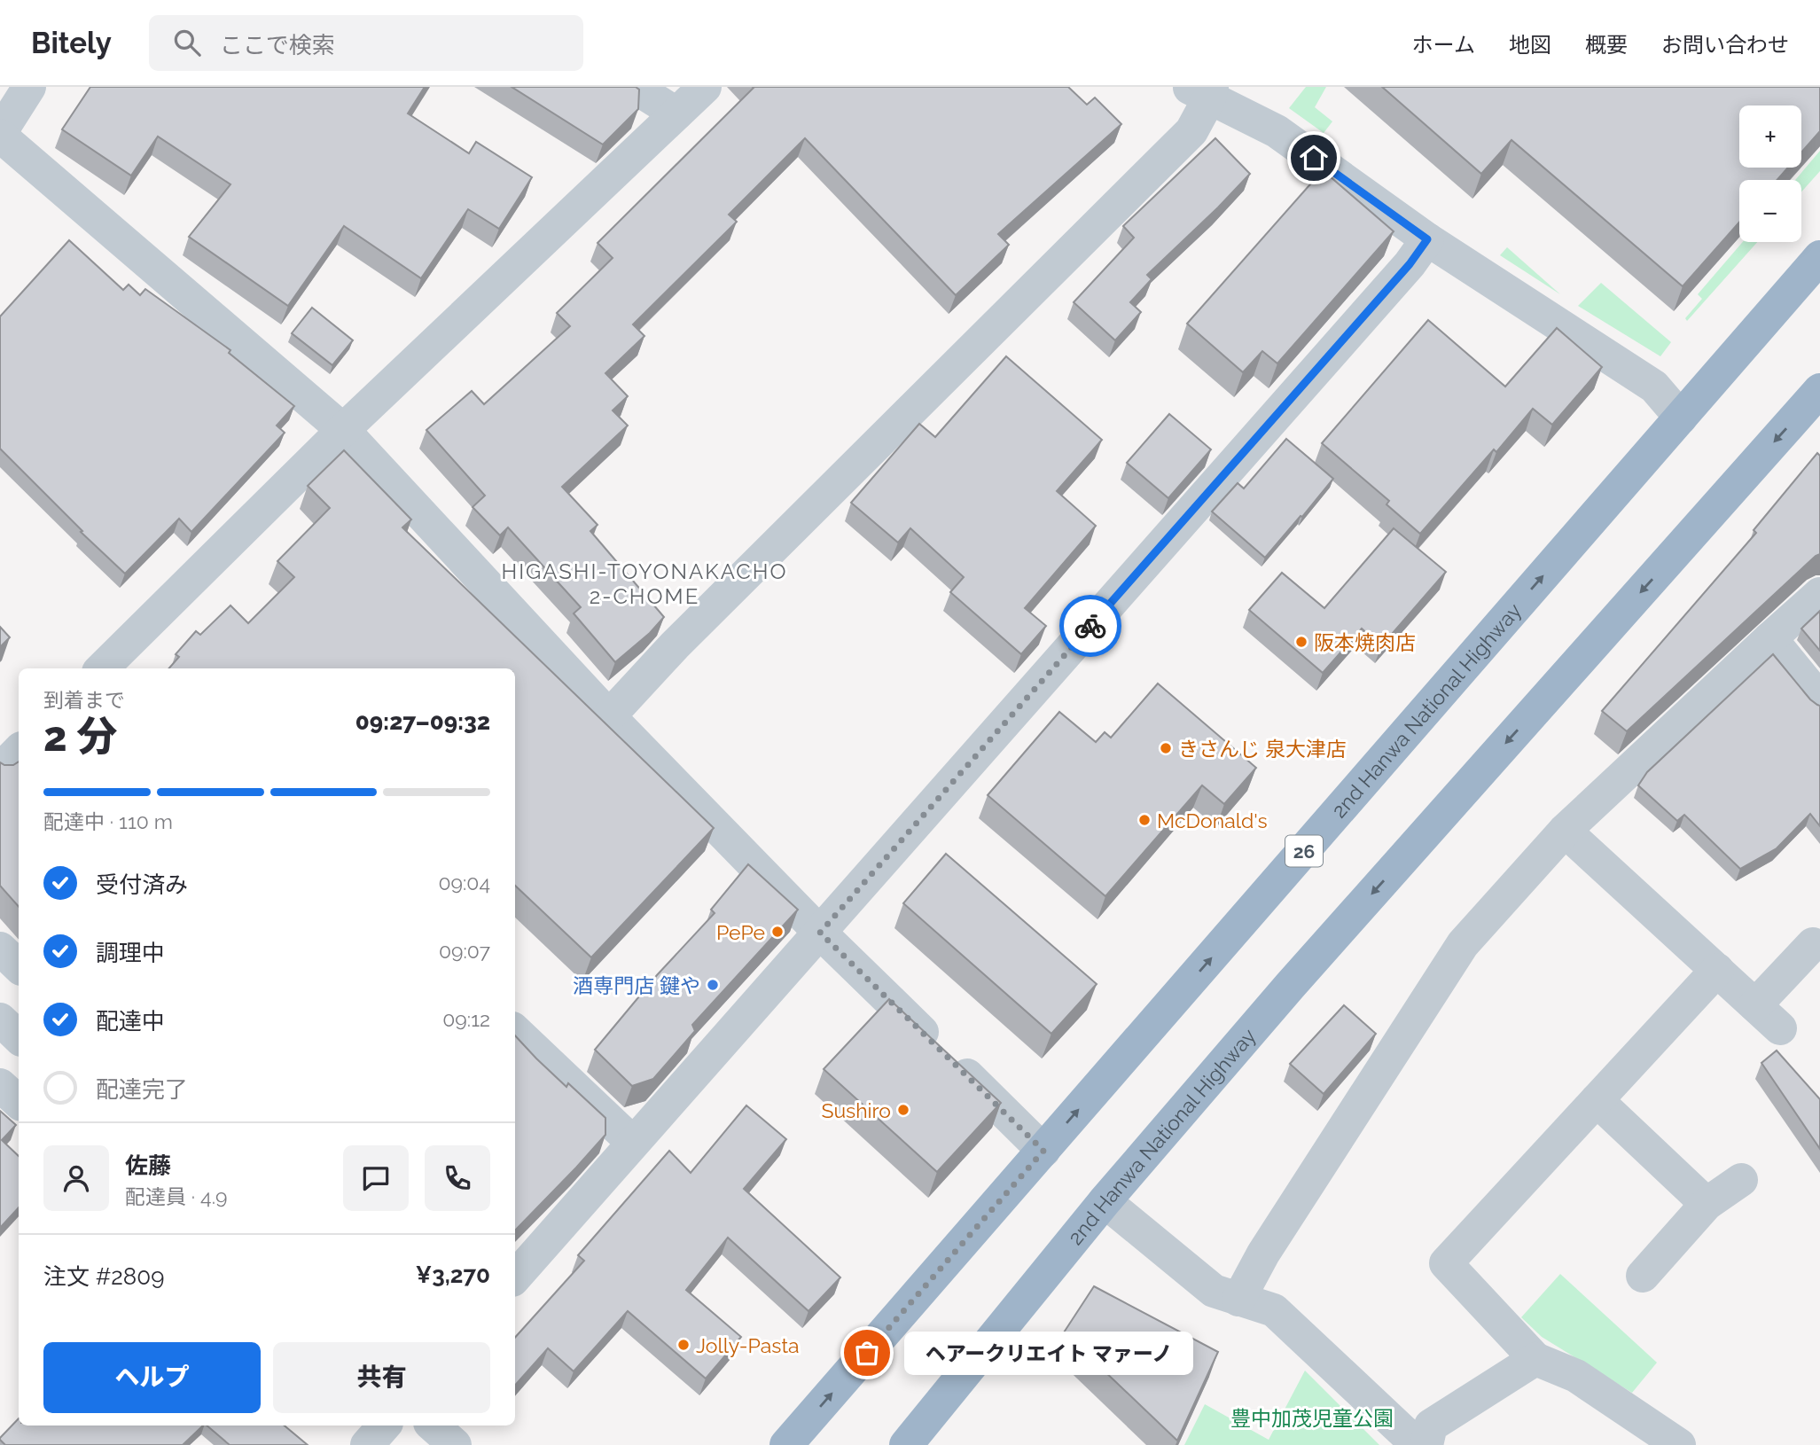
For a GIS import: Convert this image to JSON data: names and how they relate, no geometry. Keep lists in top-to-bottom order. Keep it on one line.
{"streets":{"highway":["2nd Hanwa National Highway","26"]},"districts":["HIGASHI-TOYONAKACHO 2-CHOME"],"parks":["豊中加茂児童公園"],"places":["阪本焼肉店","きさんじ 泉大津店","McDonald's","PePe","酒専門店 鍵や","Sushiro","Jolly-Pasta","ヘアークリエイト マァーノ"],"page":{"header":"Bitely","search":"ここで検索","nav":["ホーム","地図","概要","お問い合わせ"],"map_buttons":["+","−"],"heading":["2 分","到着まで","09:27–09:32"],"panel":["佐藤","配達員 · 4.9","注文 #2809","¥3,270"],"bar":"配達中 · 110 m","list":[["受付済み","09:04"],["調理中","09:07"],["配達中","09:12"],"配達完了"],"buttons":["ヘルプ","共有"],"bubble":"ヘアークリエイト マァーノ"}}
